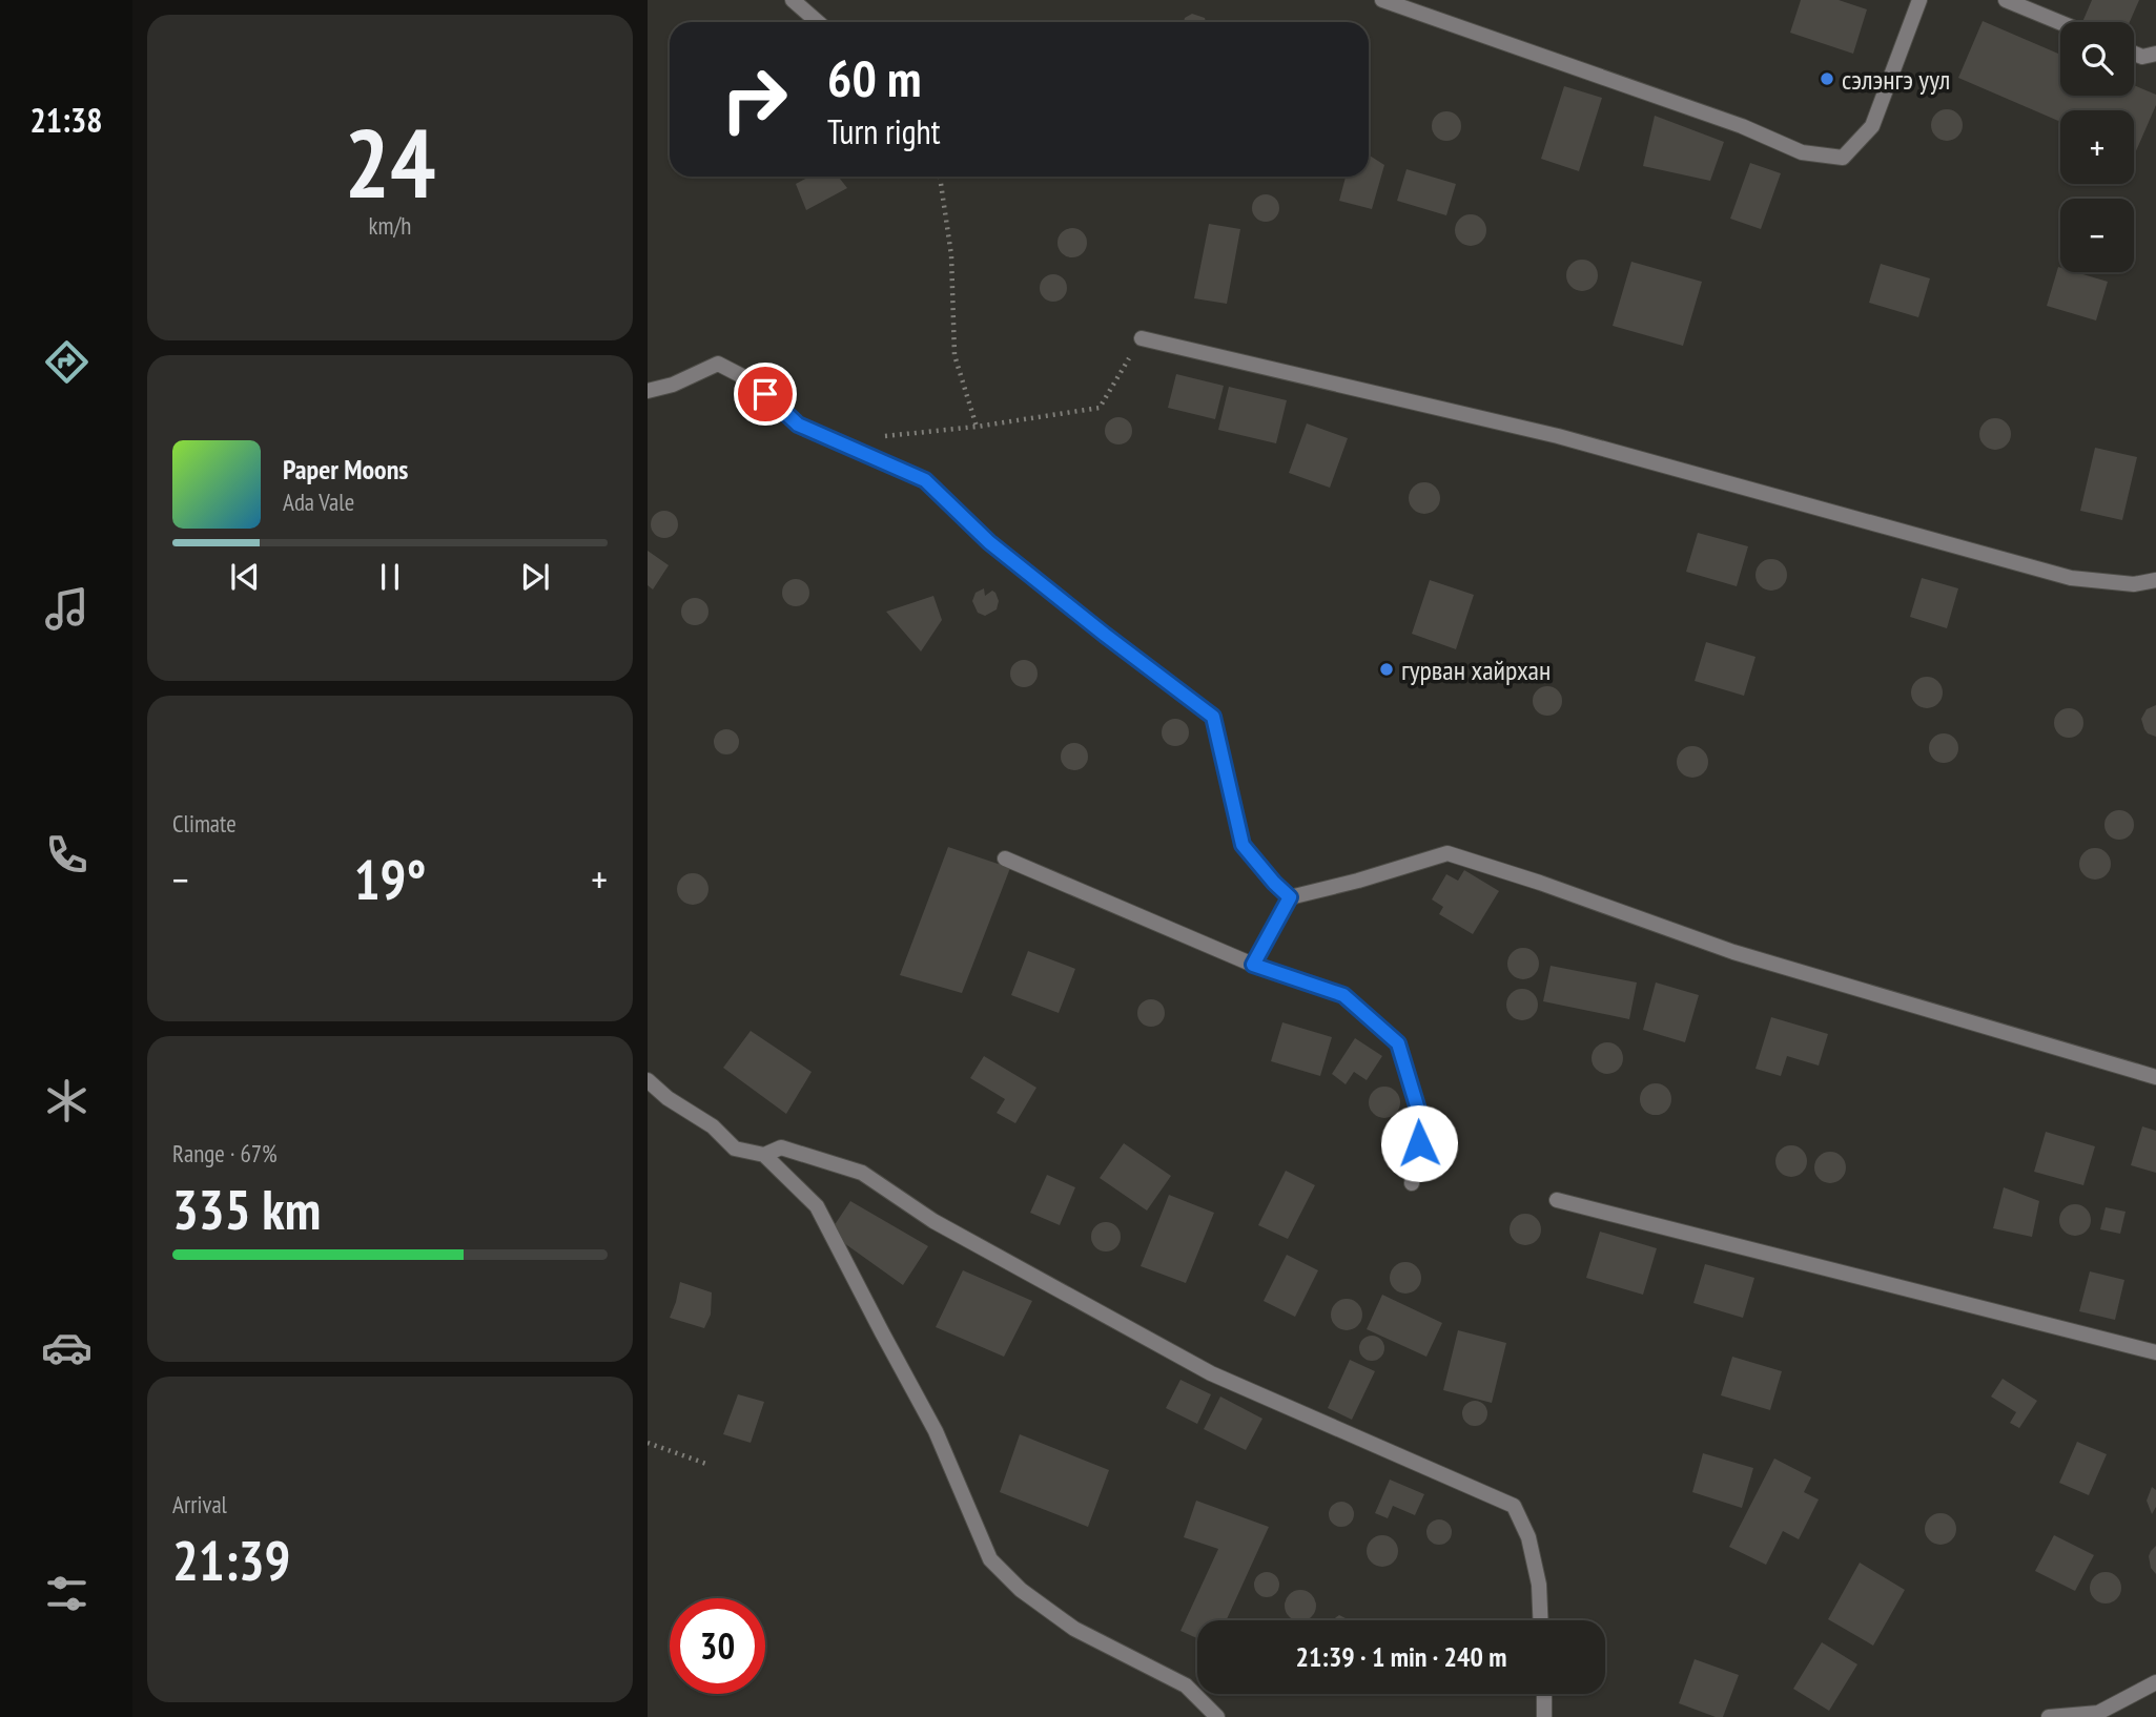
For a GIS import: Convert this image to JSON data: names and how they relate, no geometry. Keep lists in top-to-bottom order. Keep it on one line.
{"places":["сэлэнгэ уул","гурван хайрхан"],"page":{"tabs":"21:38","tile":[["24","km/h"],"Climate",["Range · 67%","335 km"],["Arrival","21:39"]],"map_buttons":["+","−"],"turn":["60 m","Turn right"],"song":["Paper Moons","Ada Vale"],"heat":["−","19°","+"],"limit":"30","trip":"21:39 · 1 min · 240 m"}}
